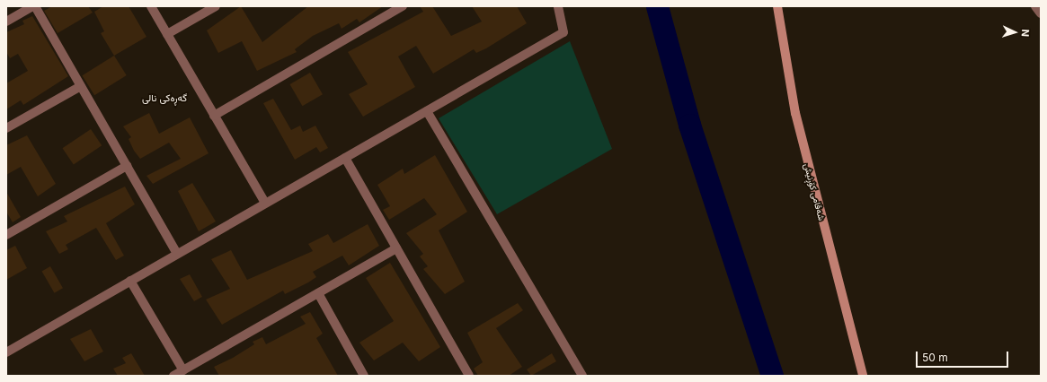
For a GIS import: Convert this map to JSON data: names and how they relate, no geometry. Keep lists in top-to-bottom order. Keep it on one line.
{"streets":{"main road":["شەقامی کۆڕنیش"]},"districts":["گەڕەکی نالی"],"scale_bar":"50 m","north":"right"}
